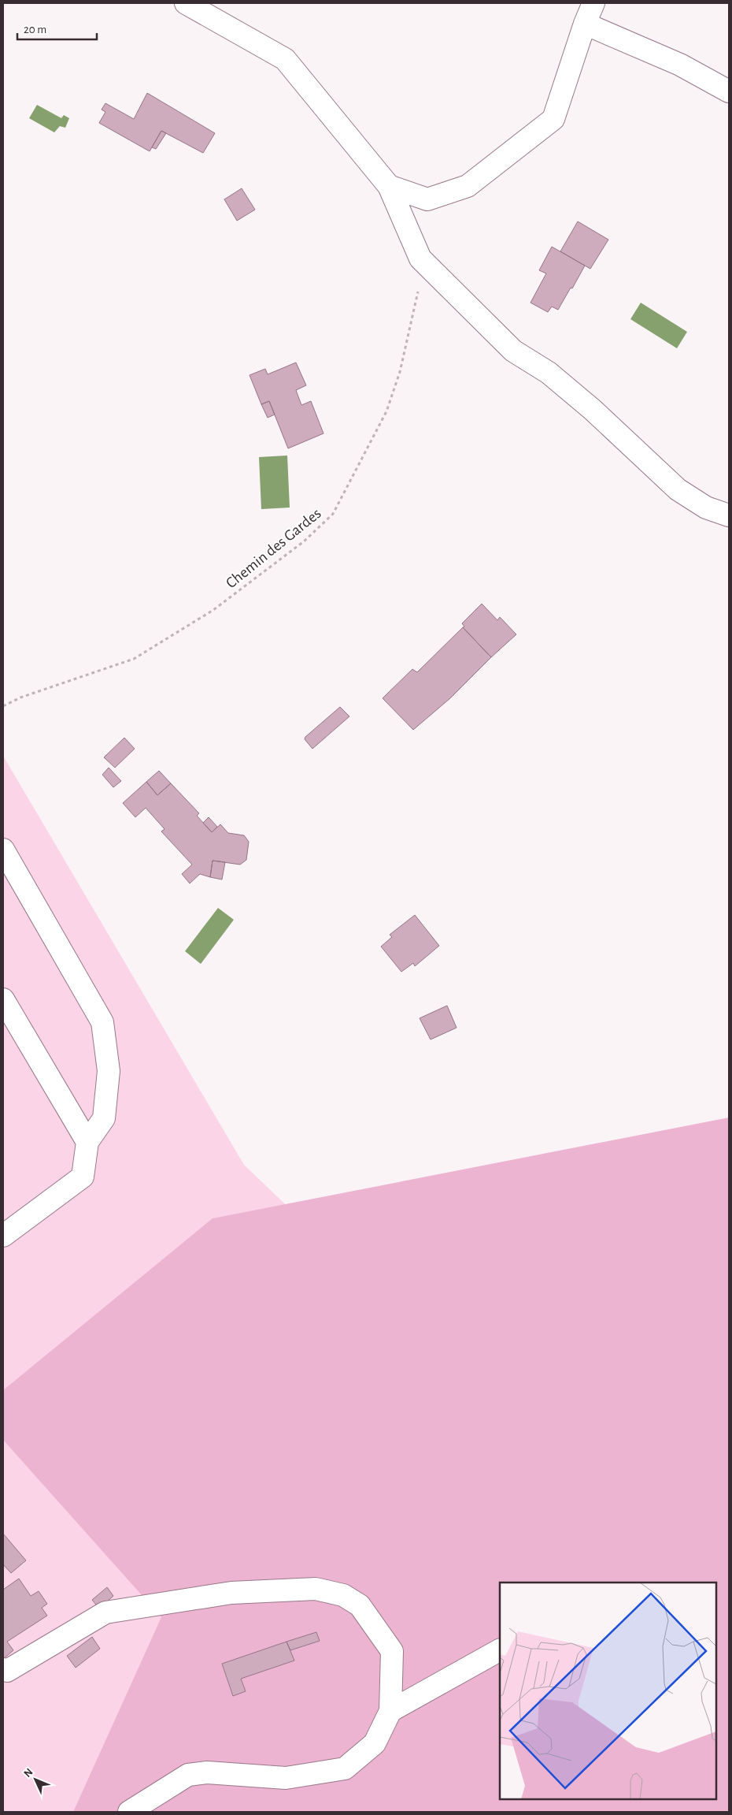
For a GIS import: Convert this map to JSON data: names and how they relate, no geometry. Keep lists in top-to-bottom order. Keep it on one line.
{"streets":{"path":["Chemin des Gardes"]},"scale_bar":"20 m","north":"top left"}
